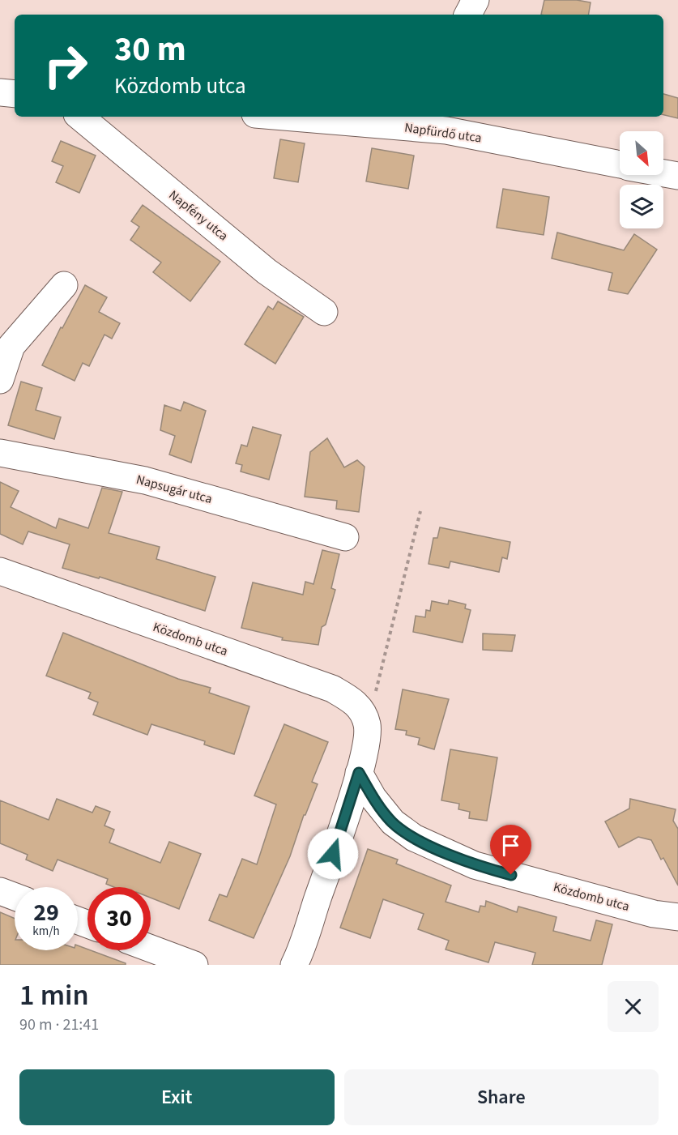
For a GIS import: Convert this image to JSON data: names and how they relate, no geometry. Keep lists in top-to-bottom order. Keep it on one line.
{"streets":{"street":["Napfürdő utca","Napfény utca","Napsugár utca","Közdomb utca"]},"north":"bottom right","page":{"turn":["30 m","Közdomb utca"],"speed":"29 km/h","limit":"30","heading":["1 min","90 m · 21:41"],"buttons":["Exit","Share"]}}
